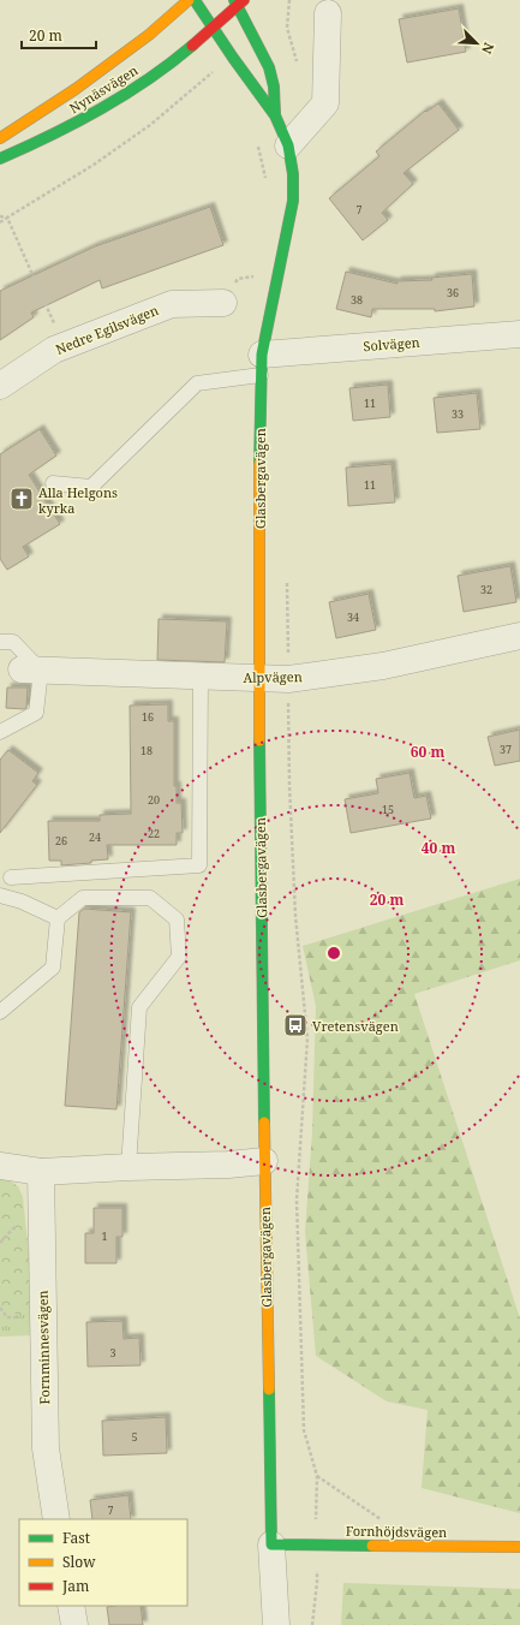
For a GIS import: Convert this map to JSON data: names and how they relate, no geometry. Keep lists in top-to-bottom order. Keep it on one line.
{"streets":{"street":["Nynäsvägen","Nedre Egilsvägen","Solvägen","Glasbergavägen","Alpvägen","Fornminnesvägen","Fornhöjdsvägen"]},"crossings":[["Nynäsvägen","Glasbergavägen"],["Solvägen","Glasbergavägen"],["Glasbergavägen","Alpvägen"],["Glasbergavägen","Fornhöjdsvägen"]],"places":{"church":["Alla Helgons kyrka"],"bus stop":["Vretensvägen"]},"house_numbers":["7","36","38","11","33","11","32","34","16","37","18","20","15","22","24","26","1","3","5","7"],"legend":["Fast","Slow","Jam"],"scale_bar":"20 m","north":"bottom right","rings":["60 m","40 m","20 m"]}
